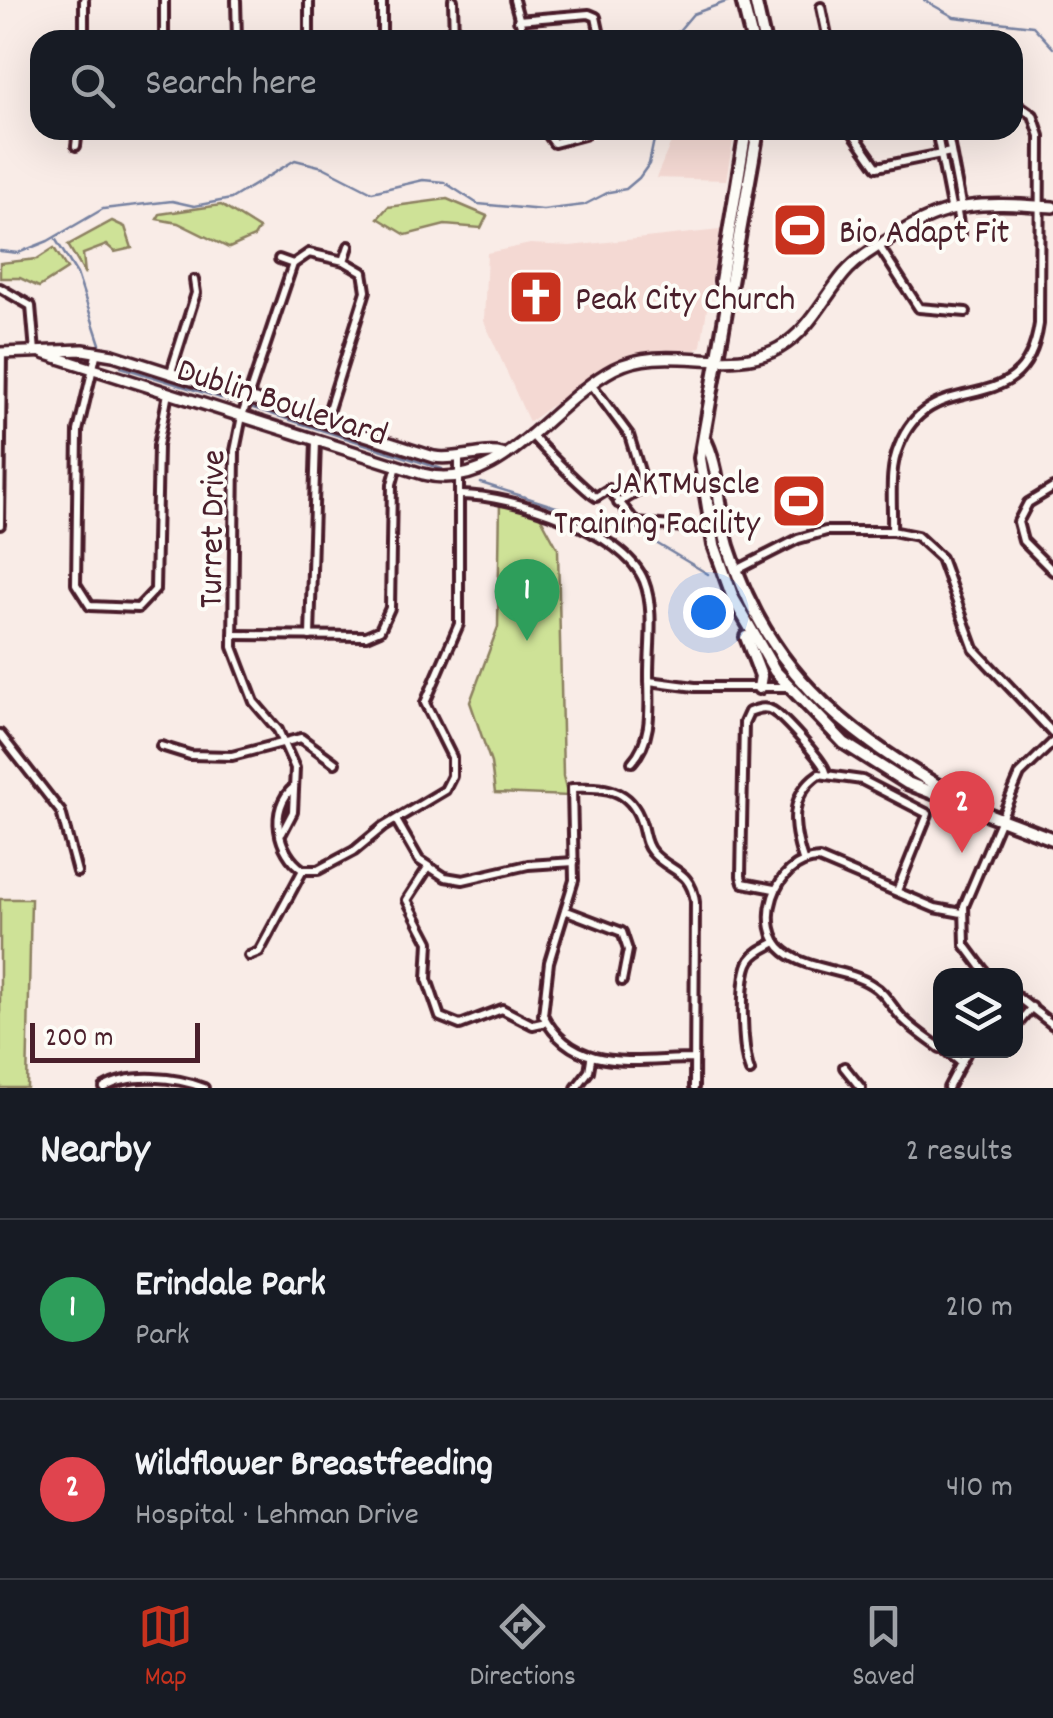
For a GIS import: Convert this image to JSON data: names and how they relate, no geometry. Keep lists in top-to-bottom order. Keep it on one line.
{"streets":{"main road":["Dublin Boulevard"],"street":["Turret Drive"]},"crossings":[["Dublin Boulevard","Turret Drive"]],"places":{"sports":["Bio Adapt Fit","JAKTMuscle Training Facility"],"church":["Peak City Church"]},"scale_bar":"200 m","page":{"search":"Search here","pins":["1","2"],"scale":"200 m","heading":["Nearby","2 results"],"list":[{"mark":"1","name":"Erindale Park","note":"Park","value":"210 m"},{"mark":"2","name":"Wildflower Breastfeeding","note":"Hospital · Lehman Drive","value":"410 m"}],"nav":["Map","Directions","Saved"]}}
